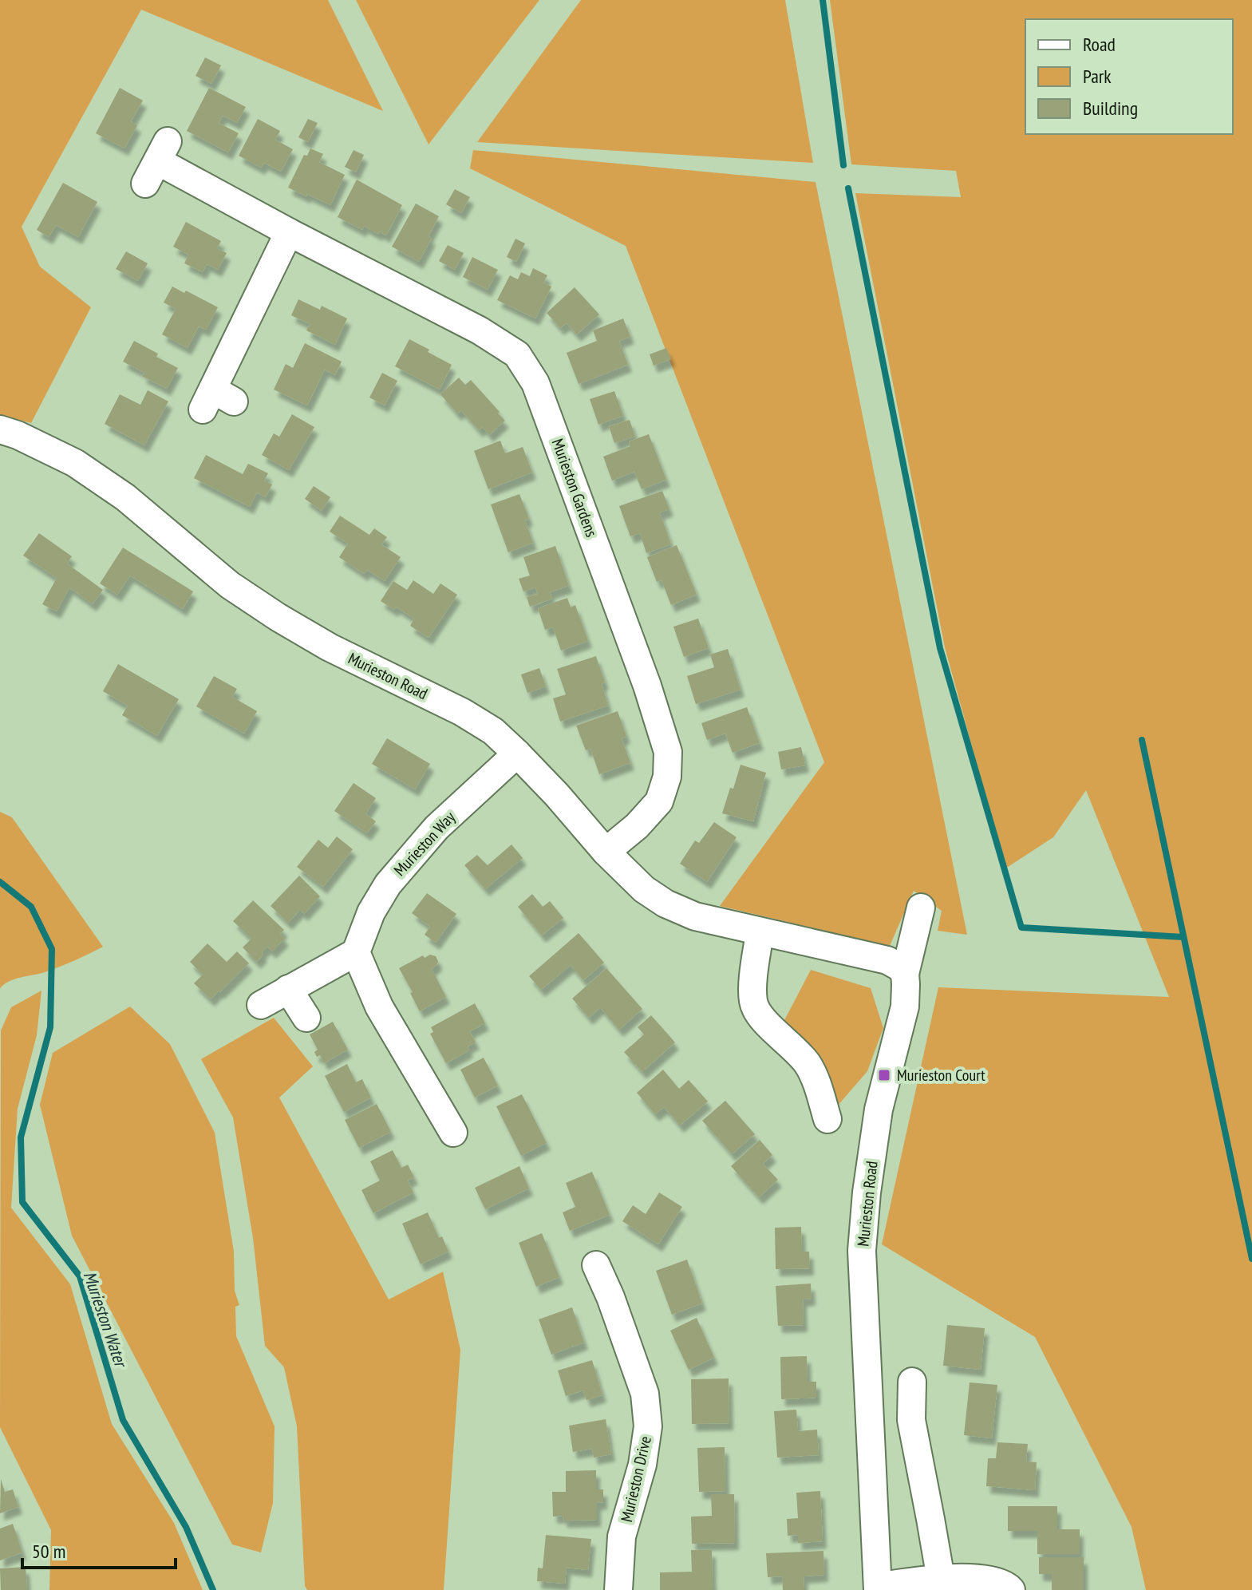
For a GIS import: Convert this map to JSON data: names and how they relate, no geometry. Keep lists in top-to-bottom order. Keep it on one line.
{"streets":{"street":["Murieston Gardens","Murieston Road","Murieston Way","Murieston Drive"]},"crossings":[["Murieston Gardens","Murieston Road"],["Murieston Road","Murieston Way"]],"water":["Murieston Water"],"places":{"transit":["Murieston Court"]},"legend":["Road","Park","Building"],"scale_bar":"50 m"}
